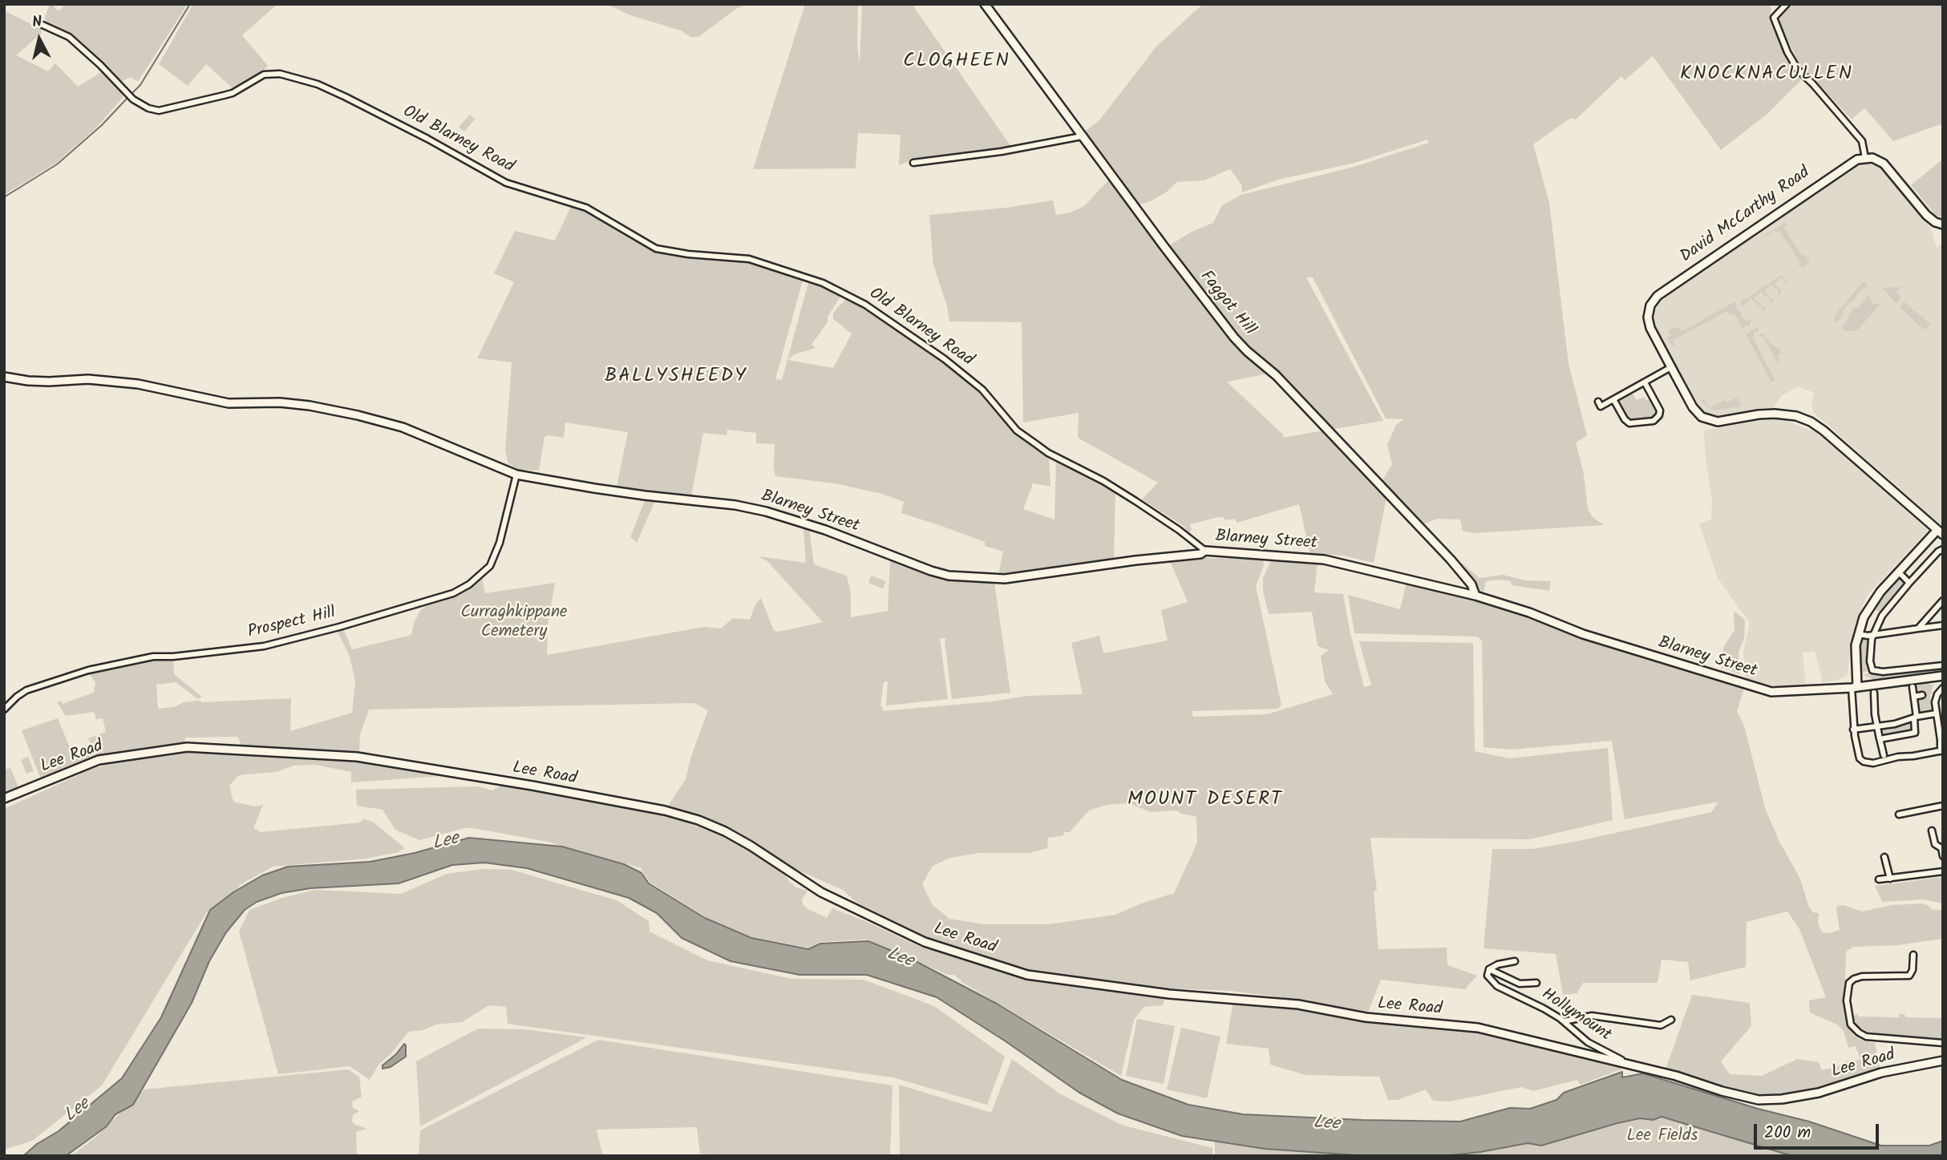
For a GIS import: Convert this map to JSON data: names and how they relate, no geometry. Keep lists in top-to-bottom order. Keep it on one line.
{"streets":{"street":["Old Blarney Road","David McCarthy Road","Faggot Hill","Blarney Street","Prospect Hill","Lee Road","Hollymount"]},"crossings":[["Old Blarney Road","Blarney Street"],["Faggot Hill","Blarney Street"],["Blarney Street","Prospect Hill"],["Lee Road","Hollymount"]],"districts":["CLOGHEEN","KNOCKNACULLEN","BALLYSHEEDY","MOUNT DESERT"],"water":["Lee"],"parks":["Curraghkippane Cemetery","Lee Fields"],"scale_bar":"200 m","north":"top"}
